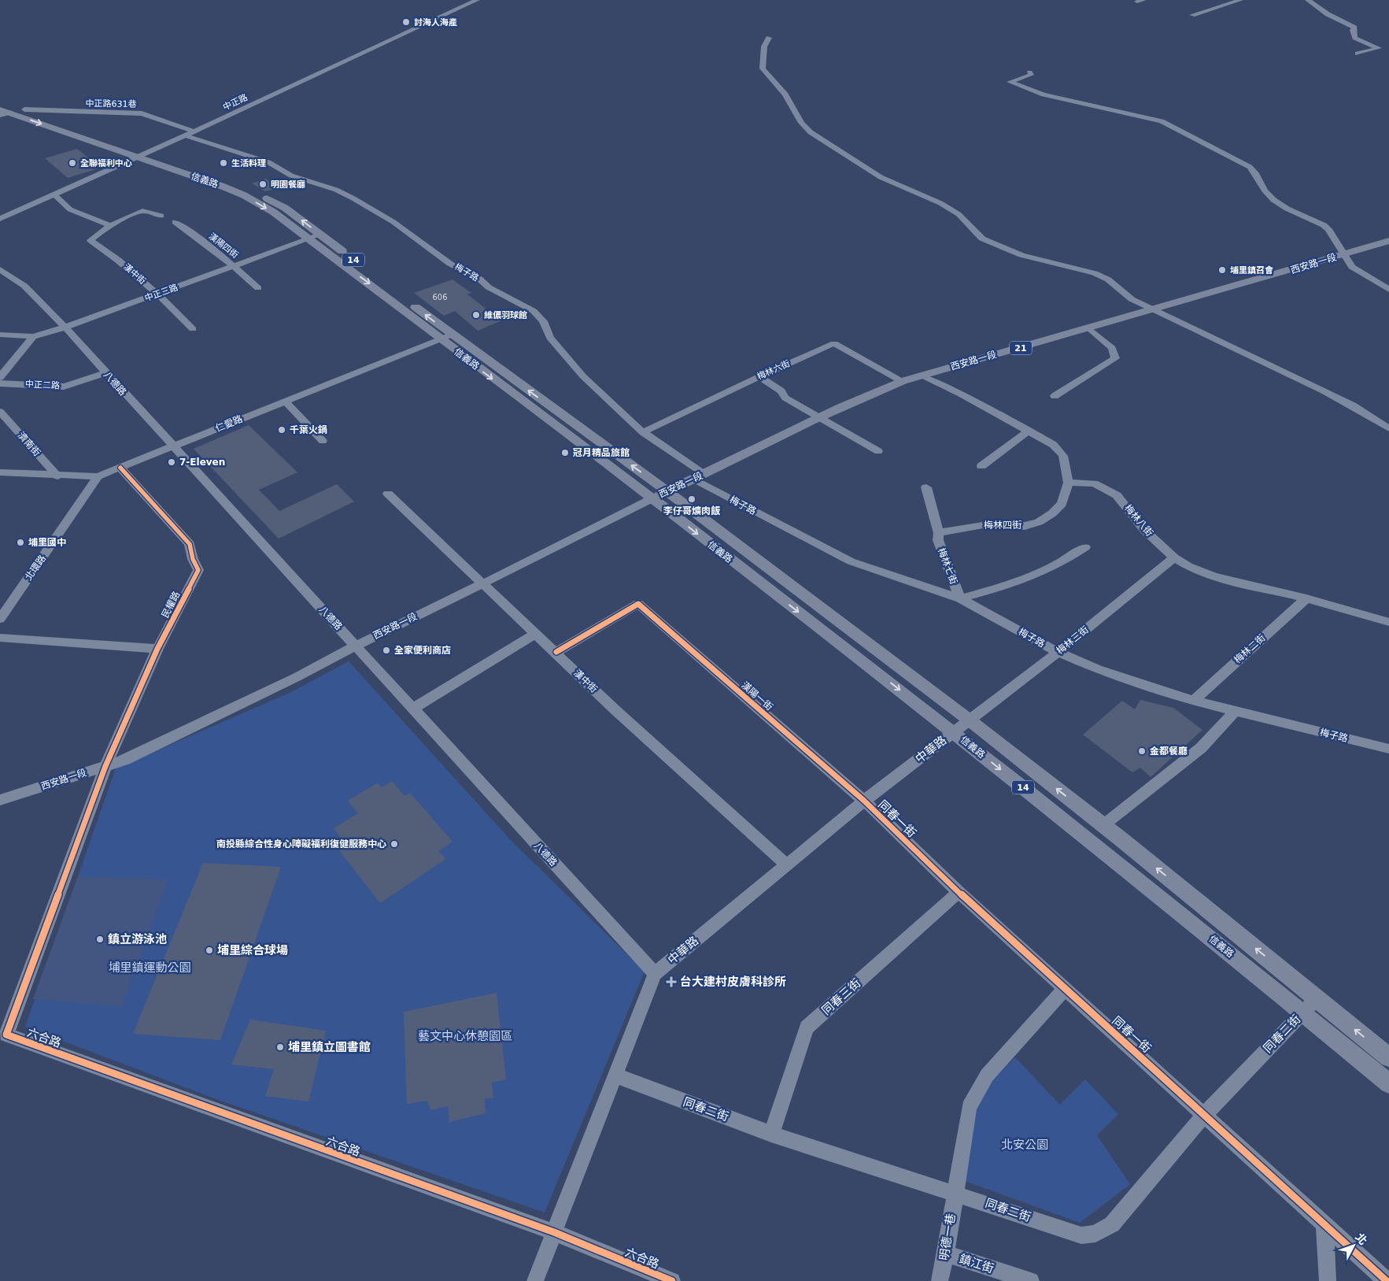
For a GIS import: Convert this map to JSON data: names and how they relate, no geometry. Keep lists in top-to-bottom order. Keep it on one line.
{"streets":{"main road":["信義路","14","西安路一段","21"],"street":["中正路","中正路631巷","漢陽四街","梅子路","漢中街","中正三路","梅林六街","八德路","中正二路","仁愛路","濟南街","梅林八街","梅林四街","梅林七街","北環路","民權路","梅林三街","梅林二街","漢陽一街","中華路","同春一街","同春三街","同春二街","六合路","明德一巷","鎮江街"]},"crossings":[["中正路","中正路631巷"],["中正路","信義路"],["中正路","梅子路"],["中正路631巷","信義路"],["信義路","西安路一段"],["信義路","中正三路"],["信義路","仁愛路"],["信義路","梅林三街"],["信義路","中華路"],["信義路","同春二街"],["漢陽四街","中正三路"],["西安路一段","梅子路"],["西安路一段","漢中街"],["西安路一段","梅林六街"],["西安路一段","八德路"],["西安路一段","民權路"],["梅子路","梅林六街"],["梅子路","梅林七街"],["梅子路","梅林三街"],["梅子路","梅林二街"],["漢中街","中正三路"],["漢中街","漢陽一街"],["漢中街","中華路"],["中正三路","八德路"],["八德路","中正二路"],["八德路","仁愛路"],["八德路","中華路"],["仁愛路","濟南街"],["仁愛路","北環路"],["仁愛路","民權路"],["梅林八街","梅林四街"],["梅林八街","梅林三街"],["梅林八街","梅林二街"],["梅林四街","梅林七街"],["民權路","六合路"],["梅林三街","中華路"],["漢陽一街","中華路"],["漢陽一街","同春一街"],["中華路","同春一街"],["中華路","同春二街"],["中華路","六合路"],["同春一街","同春三街"],["同春一街","同春二街"],["同春一街","明德一巷"],["同春三街","同春二街"],["同春二街","明德一巷"],["明德一巷","鎮江街"]],"parks":["埔里鎮運動公園","藝文中心休憩園區","北安公園"],"places":{"other":["討海人海產","全聯福利中心","生活料理","明園餐廳","埔里鎮召會","維儂羽球館","千葉火鍋","冠月精品旅館","7-Eleven","李仔哥爌肉飯","埔里國中","全家便利商店","金都餐廳","南投縣綜合性身心障礙福利復健服務中心","鎮立游泳池","埔里綜合球場","埔里鎮立圖書館"],"health":["台大建村皮膚科診所"]},"house_numbers":["606"],"north":"top right"}
